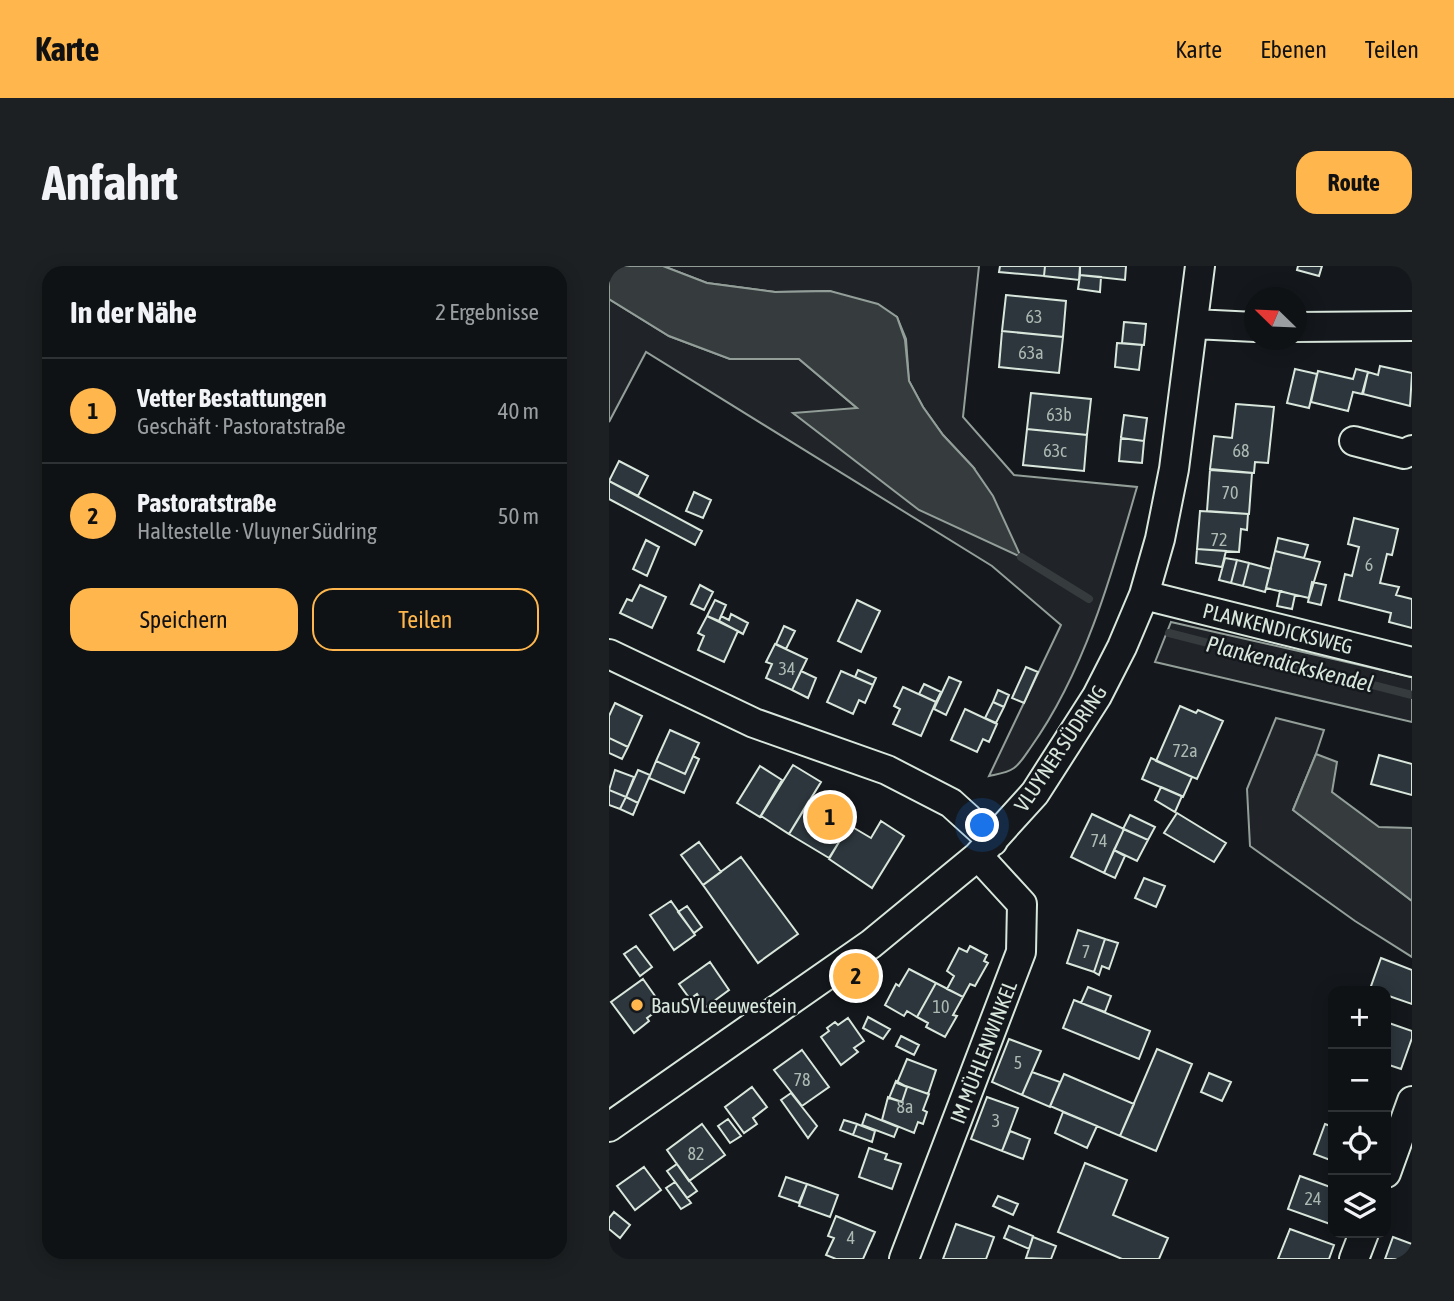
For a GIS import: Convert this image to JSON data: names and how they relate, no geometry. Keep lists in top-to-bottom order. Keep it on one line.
{"streets":{"street":["PLANKENDICKSWEG","VLUYNER SÜDRING","IM MÜHLENWINKEL"]},"crossings":[["PLANKENDICKSWEG","VLUYNER SÜDRING"],["VLUYNER SÜDRING","IM MÜHLENWINKEL"]],"water":["Plankendickskendel"],"places":["BauSVLeeuwestein"],"house_numbers":["63","63a","63b","63c","68","70","72","6","34","72a","74","7","10","5","78","8a","3","82","24","4"],"north":"top left","page":{"header":"Karte","nav":["Karte","Ebenen","Teilen"],"buttons":["Route",["Speichern","Teilen"]],"title":"Anfahrt","heading":["In der Nähe","2 Ergebnisse"],"list":[{"mark":"1","name":"Vetter Bestattungen","note":"Geschäft · Pastoratstraße","value":"40 m"},{"mark":"2","name":"Pastoratstraße","note":"Haltestelle · Vluyner Südring","value":"50 m"}],"pins":["1","2"],"map_buttons":["+","−"]}}
